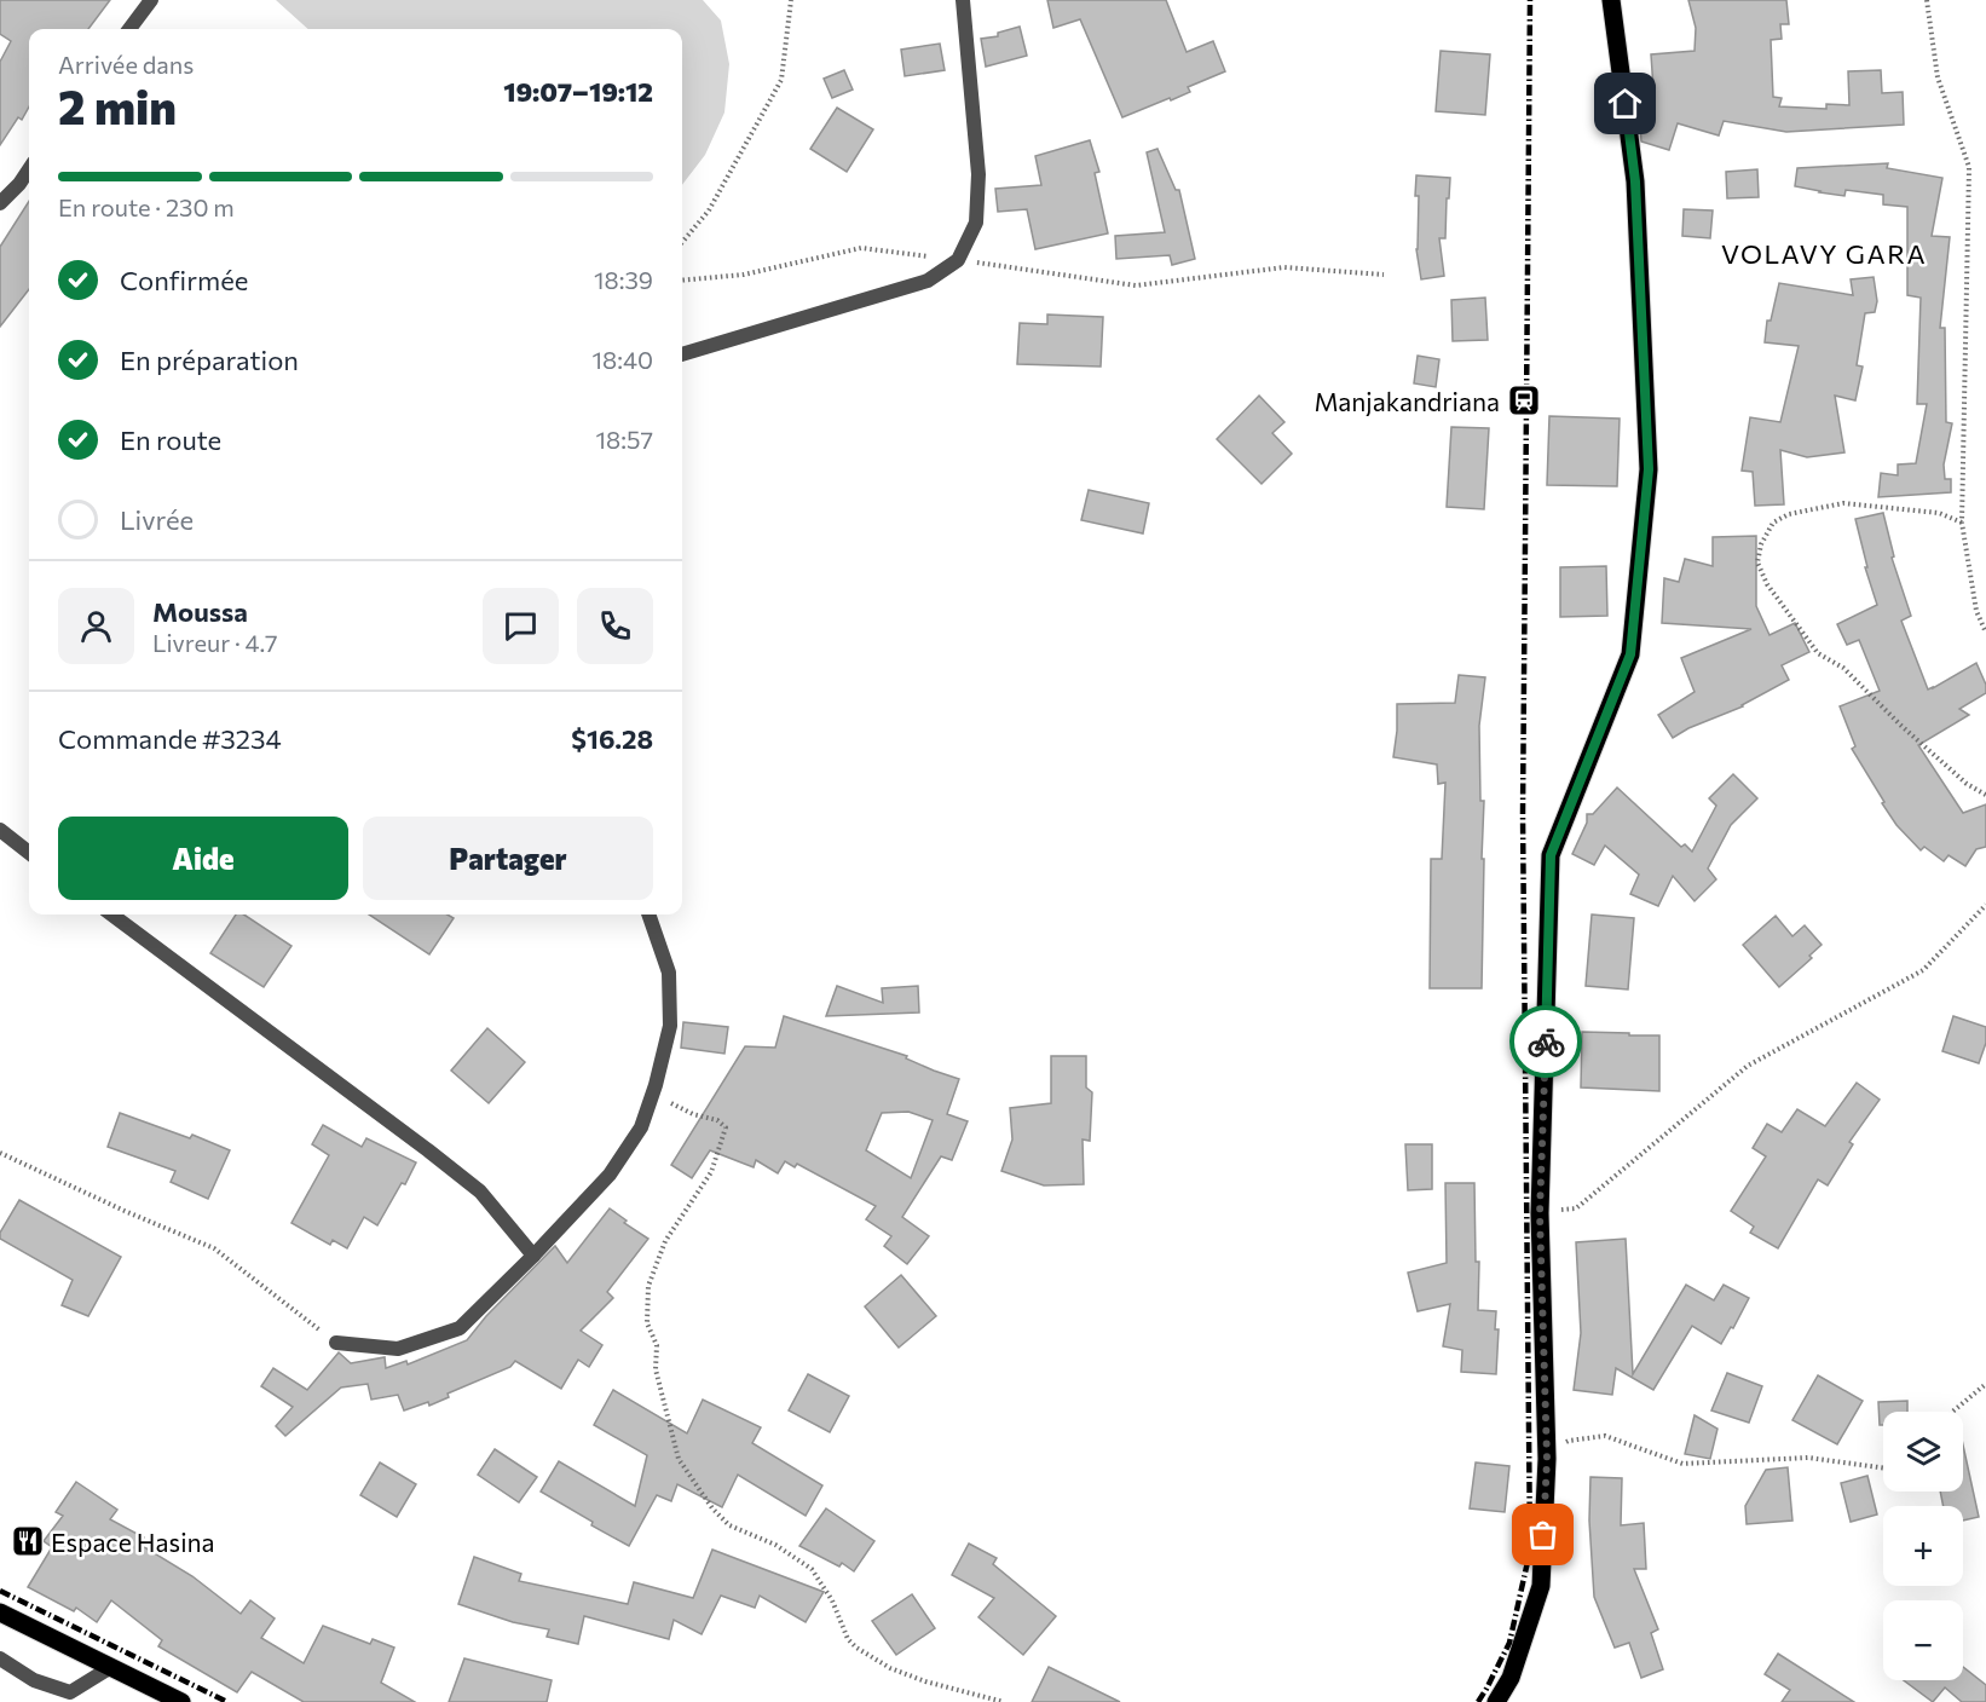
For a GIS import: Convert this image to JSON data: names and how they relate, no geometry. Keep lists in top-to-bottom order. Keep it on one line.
{"districts":["VOLAVY GARA"],"places":{"station":["Manjakandriana"],"restaurant":["Espace Hasina"]},"page":{"heading":["2 min","Arrivée dans","19:07–19:12"],"panel":["Moussa","Livreur · 4.7","Commande #3234","$16.28"],"bar":"En route · 230 m","list":[["Confirmée","18:39"],["En préparation","18:40"],["En route","18:57"],"Livrée"],"buttons":["Aide","Partager"],"map_buttons":["+","−"]}}
